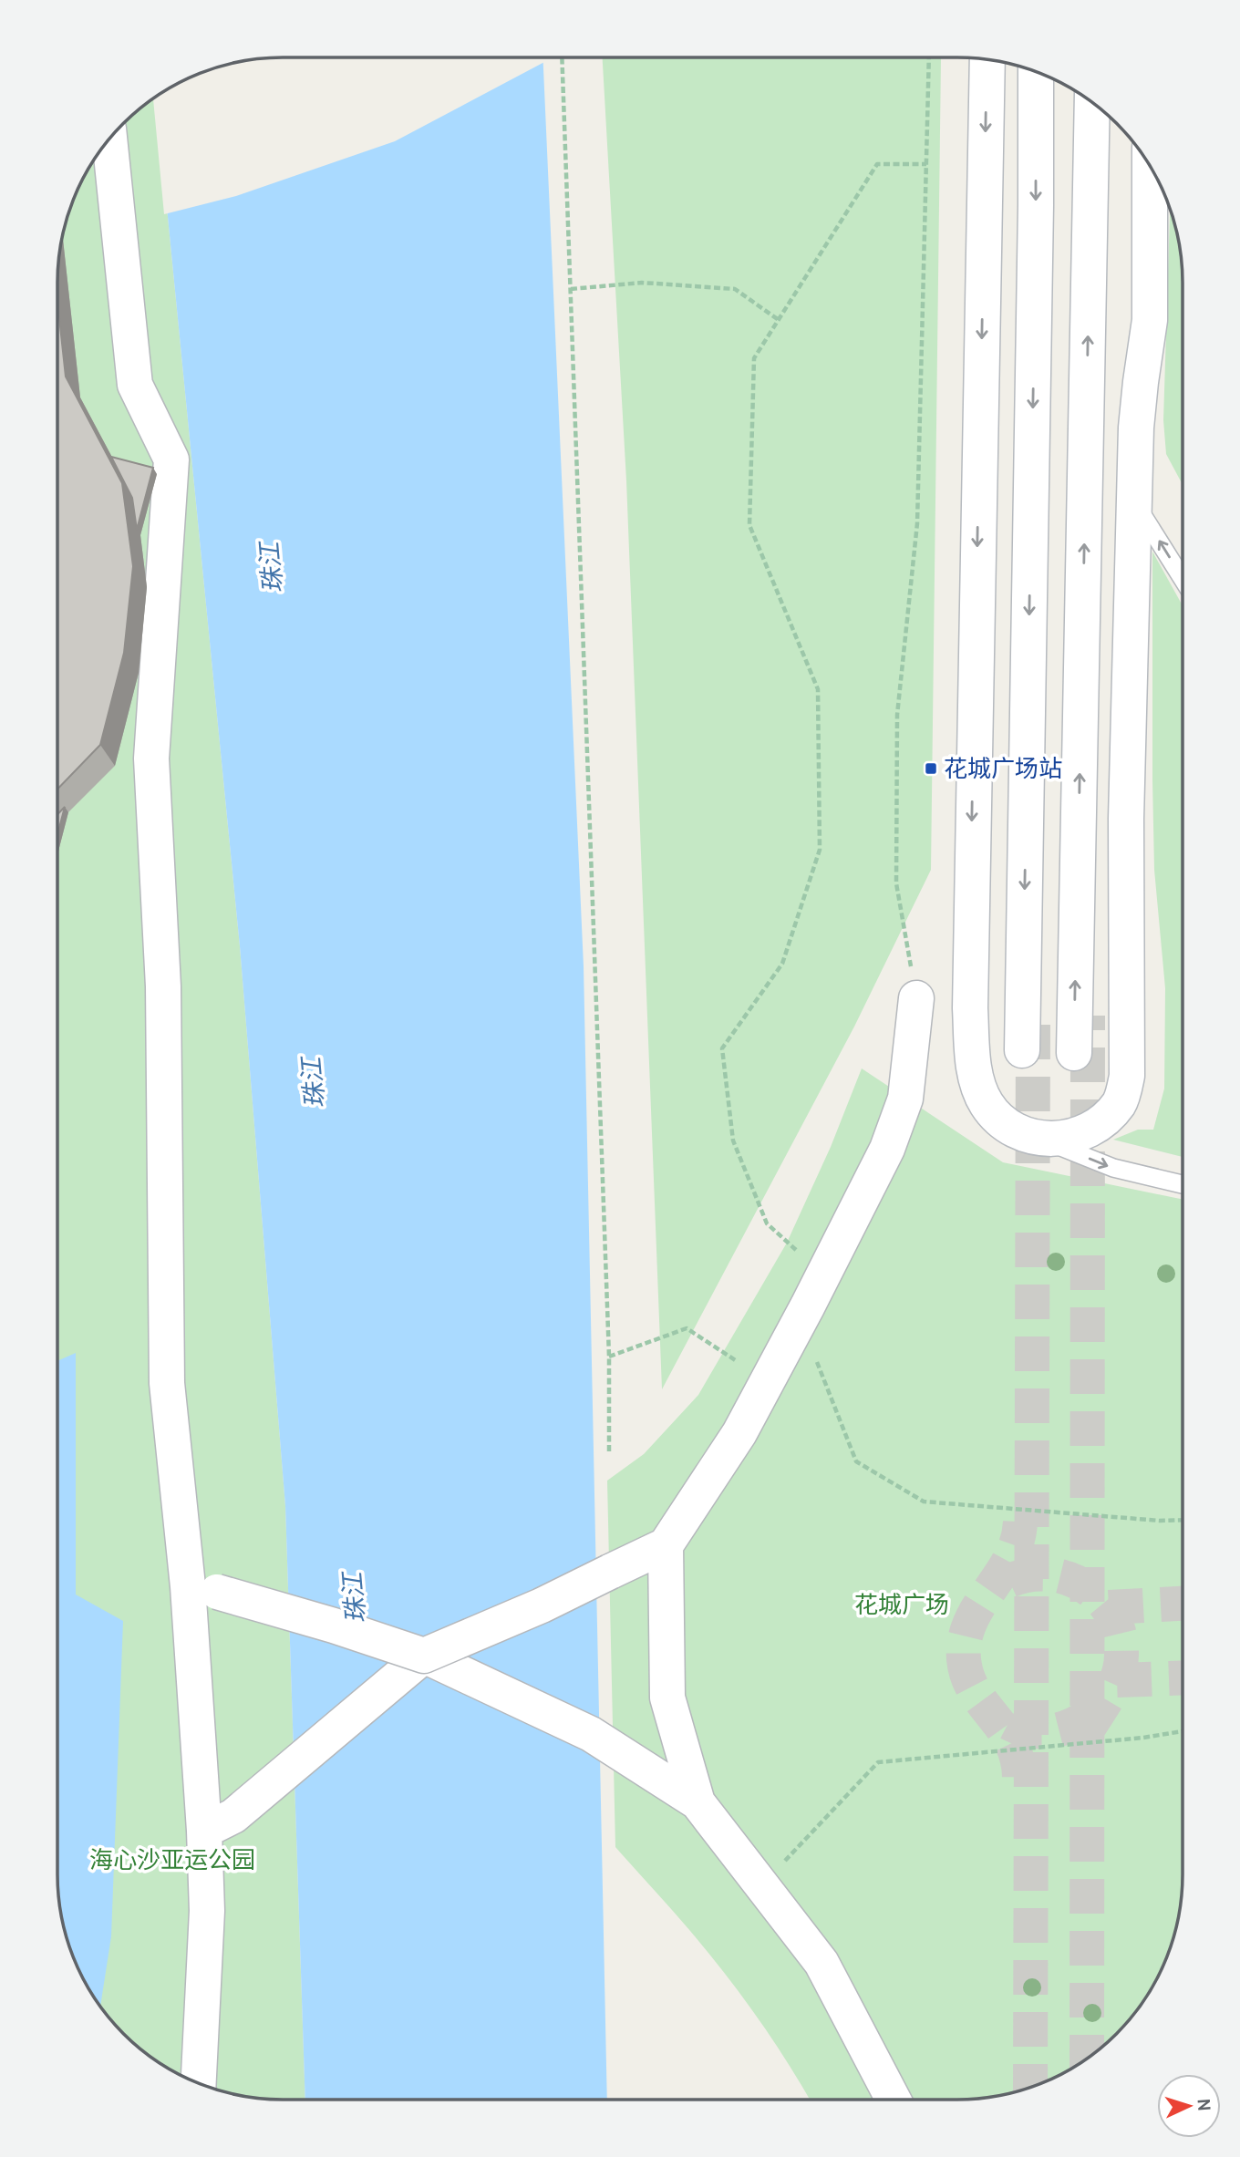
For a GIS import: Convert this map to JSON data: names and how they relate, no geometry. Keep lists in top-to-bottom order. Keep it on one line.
{"water":["珠江"],"parks":["花城广场","海心沙亚运公园"],"places":{"transit":["花城广场站"]},"north":"right"}
